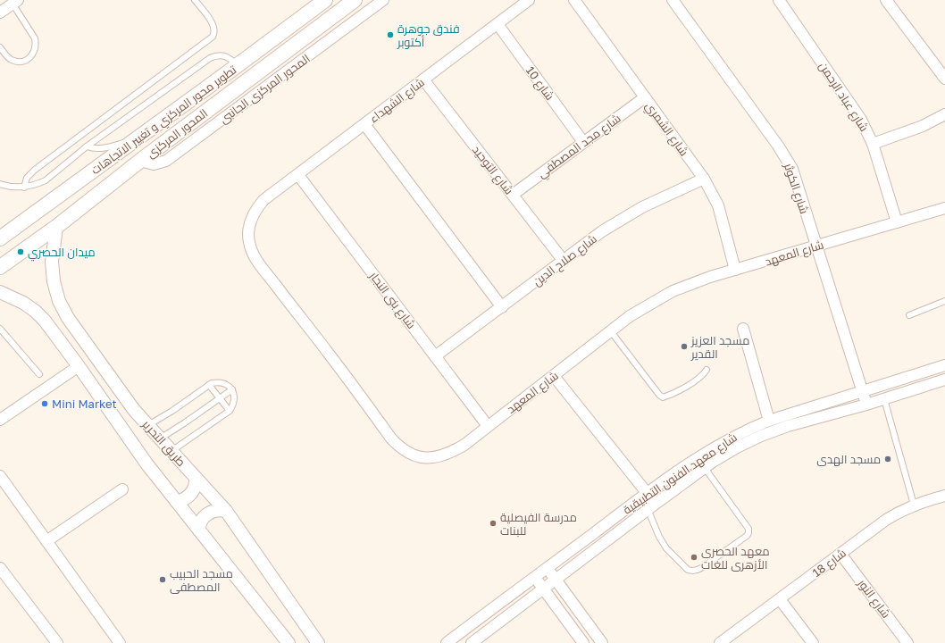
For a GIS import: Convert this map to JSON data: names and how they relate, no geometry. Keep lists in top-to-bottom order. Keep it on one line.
{"streets":{"main road":["تطوير محور المركزي و تغيير الاتجاهات","المحور المركزى"],"street":["شارع 10","المحور المركزى الجانبى","شارع عباد الرحمن","شارع الشهداء","شارع الشمري","شارع مجد المصطفي","شارع التوحيد","شارع الكوثر","شارع المعهد","شارع صلاح الدين","شارع بنى النجار","طريق التحرير","شارع معهد الفنون التطبيقية","شارع 18","شارع النور"]},"crossings":[["شارع 10","شارع الشهداء"],["شارع 10","شارع مجد المصطفي"],["المحور المركزى الجانبى","المحور المركزى"],["شارع عباد الرحمن","شارع المعهد"],["شارع الشهداء","شارع التوحيد"],["شارع الشهداء","شارع المعهد"],["شارع الشهداء","شارع بنى النجار"],["شارع الشمري","شارع مجد المصطفي"],["شارع الشمري","شارع المعهد"],["شارع الشمري","شارع صلاح الدين"],["المحور المركزى","طريق التحرير"],["شارع مجد المصطفي","شارع التوحيد"],["شارع التوحيد","شارع صلاح الدين"],["شارع الكوثر","شارع المعهد"],["شارع الكوثر","شارع معهد الفنون التطبيقية"],["شارع المعهد","شارع بنى النجار"],["شارع صلاح الدين","شارع بنى النجار"],["شارع 18","شارع النور"]],"places":["فندق جوهرة أكتوبر","ميدان الحصري","مسجد العزيز القدير","Mini Market","مسجد الهدى","مدرسة الفيصلية للبنات","معهد الحصرى الأزهرى للغات","مسجد الحبيب المصطفى"]}
